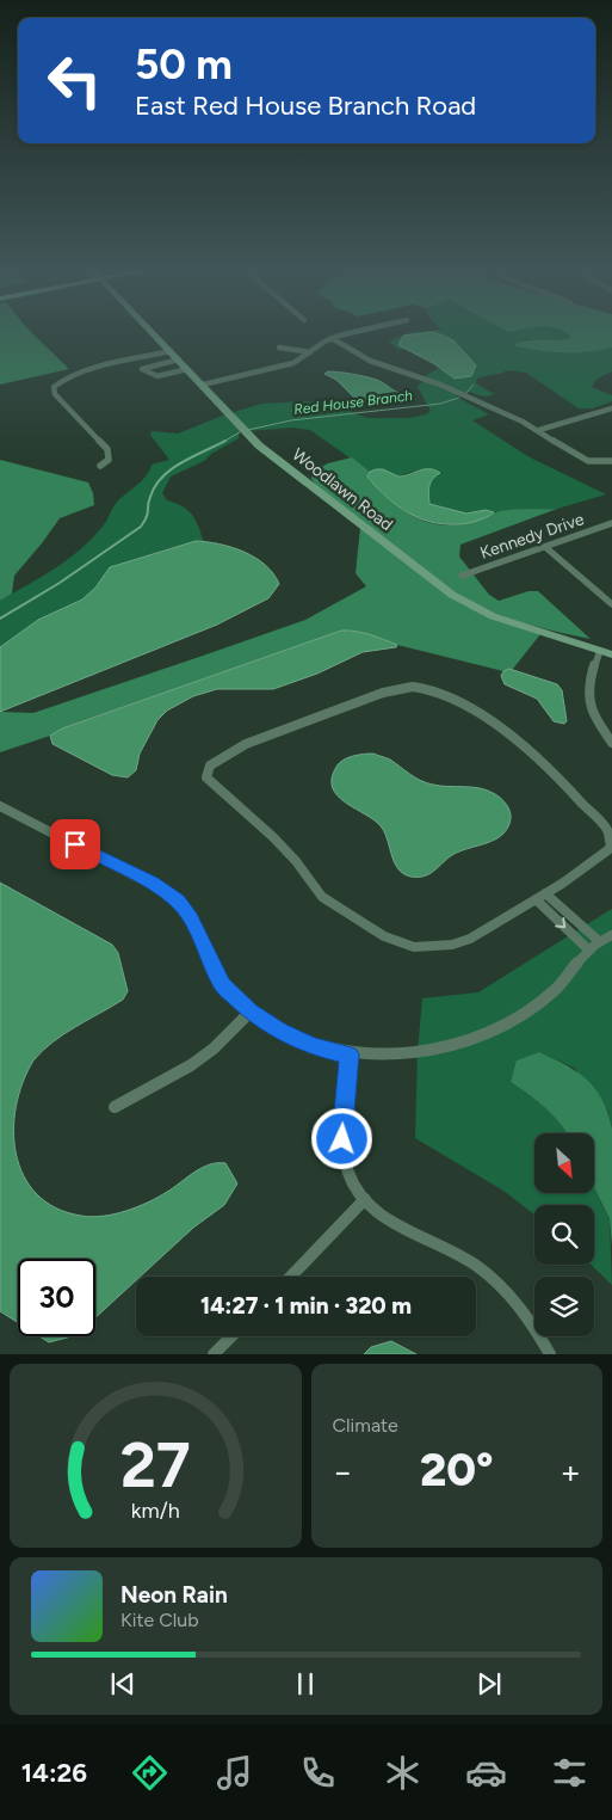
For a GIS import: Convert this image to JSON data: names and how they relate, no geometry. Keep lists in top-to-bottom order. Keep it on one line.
{"streets":{"street":["Woodlawn Road","Kennedy Drive"]},"water":["Red House Branch"],"north":"bottom right","page":{"turn":["50 m","East Red House Branch Road"],"limit":"30","trip":"14:27 · 1 min · 320 m","tile":"Climate","heat":["−","20°","+"],"song":["Neon Rain","Kite Club"],"tabs":"14:26","gauge":["27","km/h"]}}
